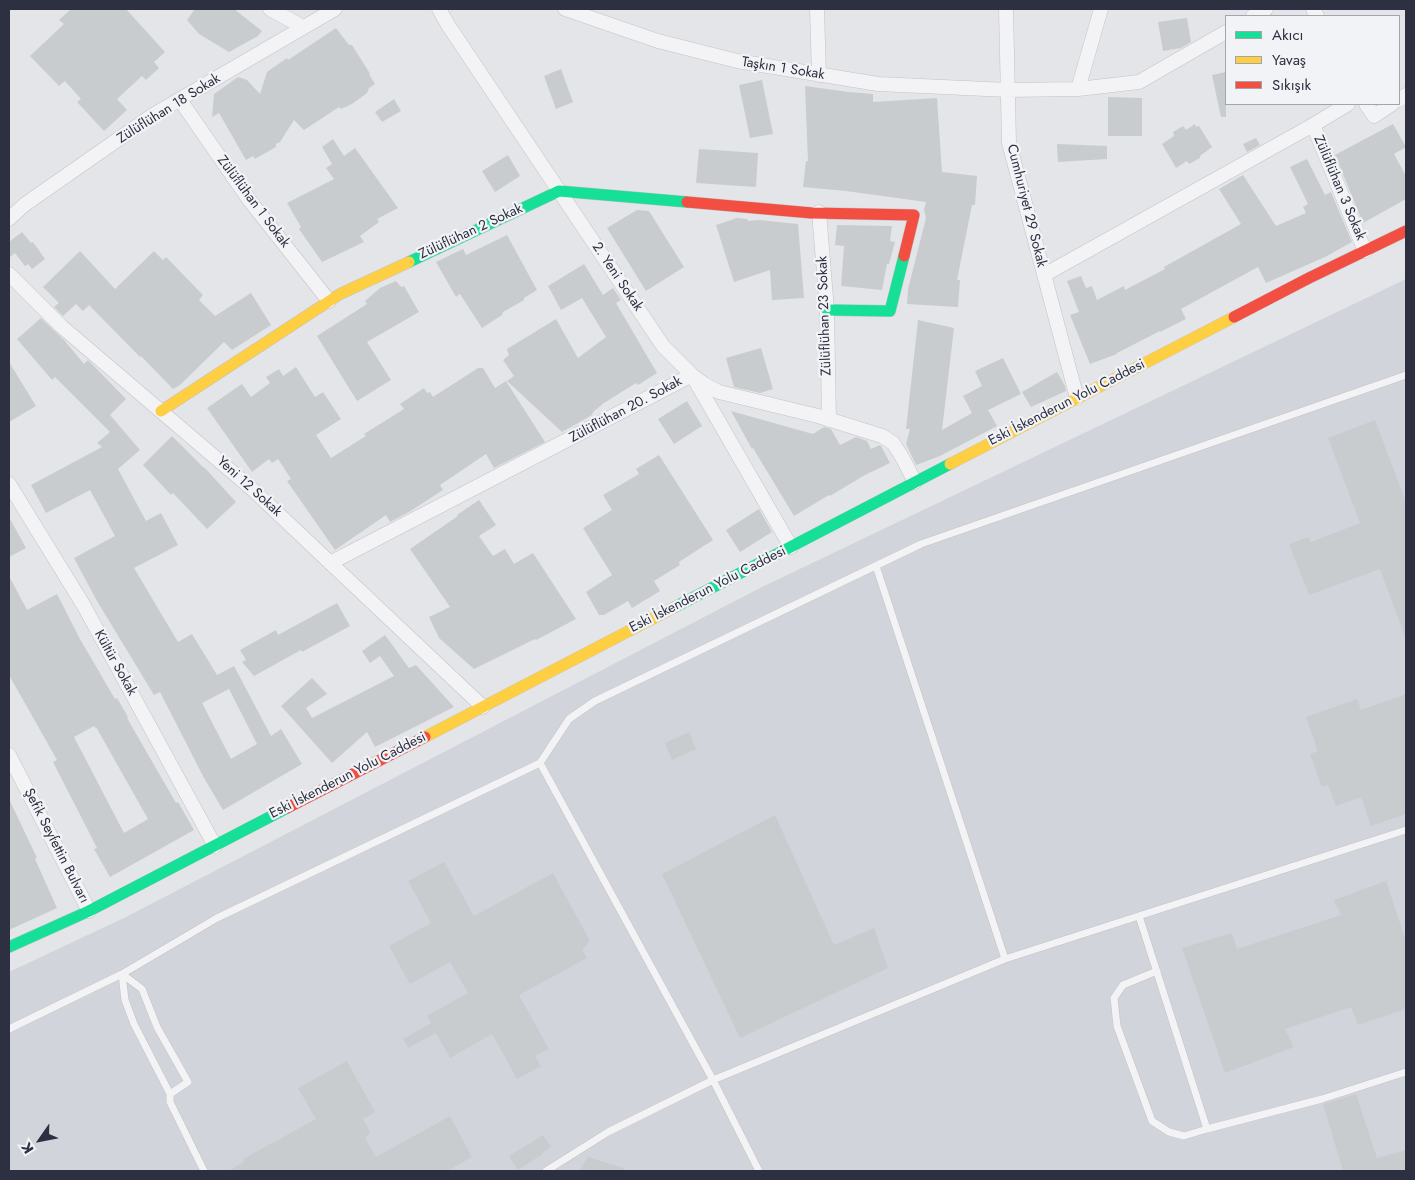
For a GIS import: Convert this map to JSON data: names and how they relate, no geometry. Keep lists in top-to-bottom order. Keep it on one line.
{"streets":{"street":["Taşkın 1 Sokak","Zülüflühan 18 Sokak","Zülüflühan 3 Sokak","Zülüflühan 1 Sokak","Cumhuriyet 29 Sokak","Zülüflühan 2 Sokak","2. Yeni Sokak","Zülüflühan 23 Sokak","Eski İskenderun Yolu Caddesi","Zülüflühan 20. Sokak","Yeni 12 Sokak","Kültür Sokak","Şefik Seyfettin Bulvarı"]},"crossings":[["Taşkın 1 Sokak","Cumhuriyet 29 Sokak"],["Zülüflühan 18 Sokak","Zülüflühan 1 Sokak"],["Zülüflühan 3 Sokak","Eski İskenderun Yolu Caddesi"],["Zülüflühan 1 Sokak","Zülüflühan 2 Sokak"],["Cumhuriyet 29 Sokak","Eski İskenderun Yolu Caddesi"],["Zülüflühan 2 Sokak","2. Yeni Sokak"],["Zülüflühan 2 Sokak","Zülüflühan 23 Sokak"],["Zülüflühan 2 Sokak","Yeni 12 Sokak"],["2. Yeni Sokak","Eski İskenderun Yolu Caddesi"],["2. Yeni Sokak","Zülüflühan 20. Sokak"],["Zülüflühan 23 Sokak","Zülüflühan 20. Sokak"],["Eski İskenderun Yolu Caddesi","Zülüflühan 20. Sokak"],["Eski İskenderun Yolu Caddesi","Yeni 12 Sokak"],["Eski İskenderun Yolu Caddesi","Kültür Sokak"],["Eski İskenderun Yolu Caddesi","Şefik Seyfettin Bulvarı"],["Zülüflühan 20. Sokak","Yeni 12 Sokak"]],"legend":["Akıcı","Yavaş","Sıkışık"],"north":"bottom left"}
